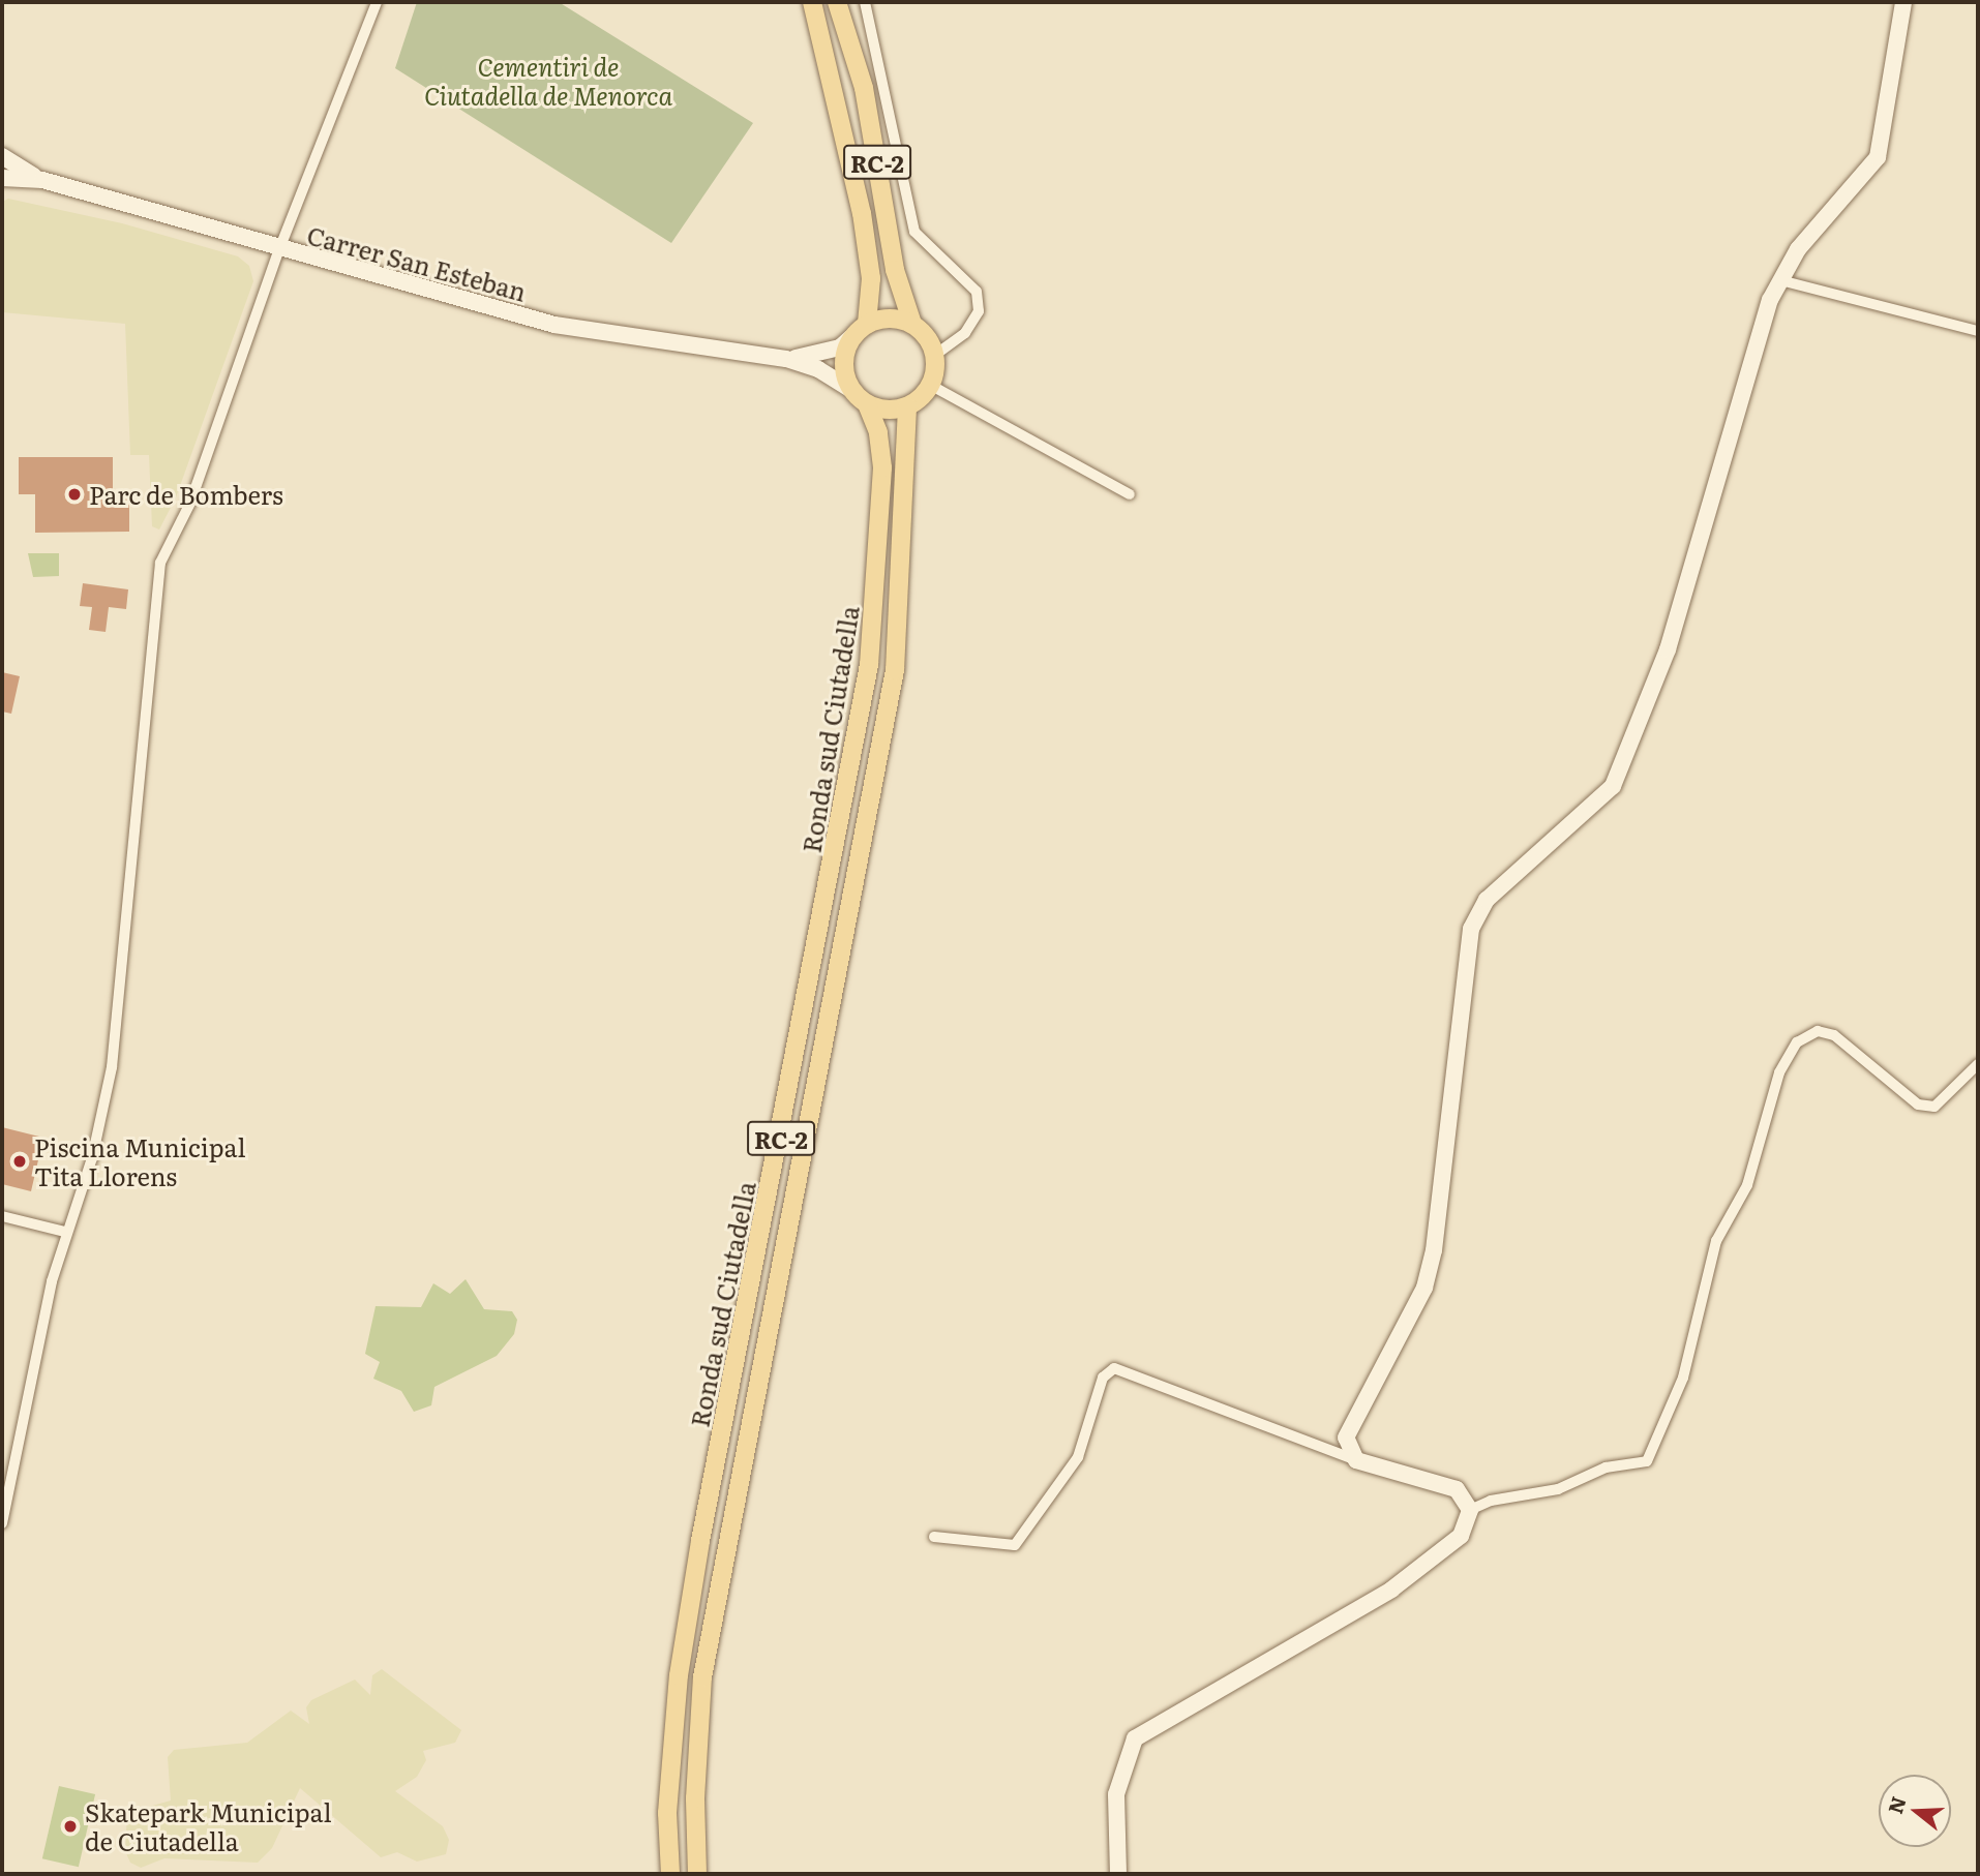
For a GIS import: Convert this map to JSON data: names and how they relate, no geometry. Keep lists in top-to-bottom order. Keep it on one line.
{"streets":{"main road":["RC-2","Ronda sud Ciutadella"],"street":["Carrer San Esteban"]},"crossings":[["RC-2","Carrer San Esteban"],["RC-2","Ronda sud Ciutadella"],["Carrer San Esteban","Ronda sud Ciutadella"]],"parks":["Cementiri de Ciutadella de Menorca"],"places":["Parc de Bombers","Piscina Municipal Tita Llorens","Skatepark Municipal de Ciutadella"],"north":"left"}
